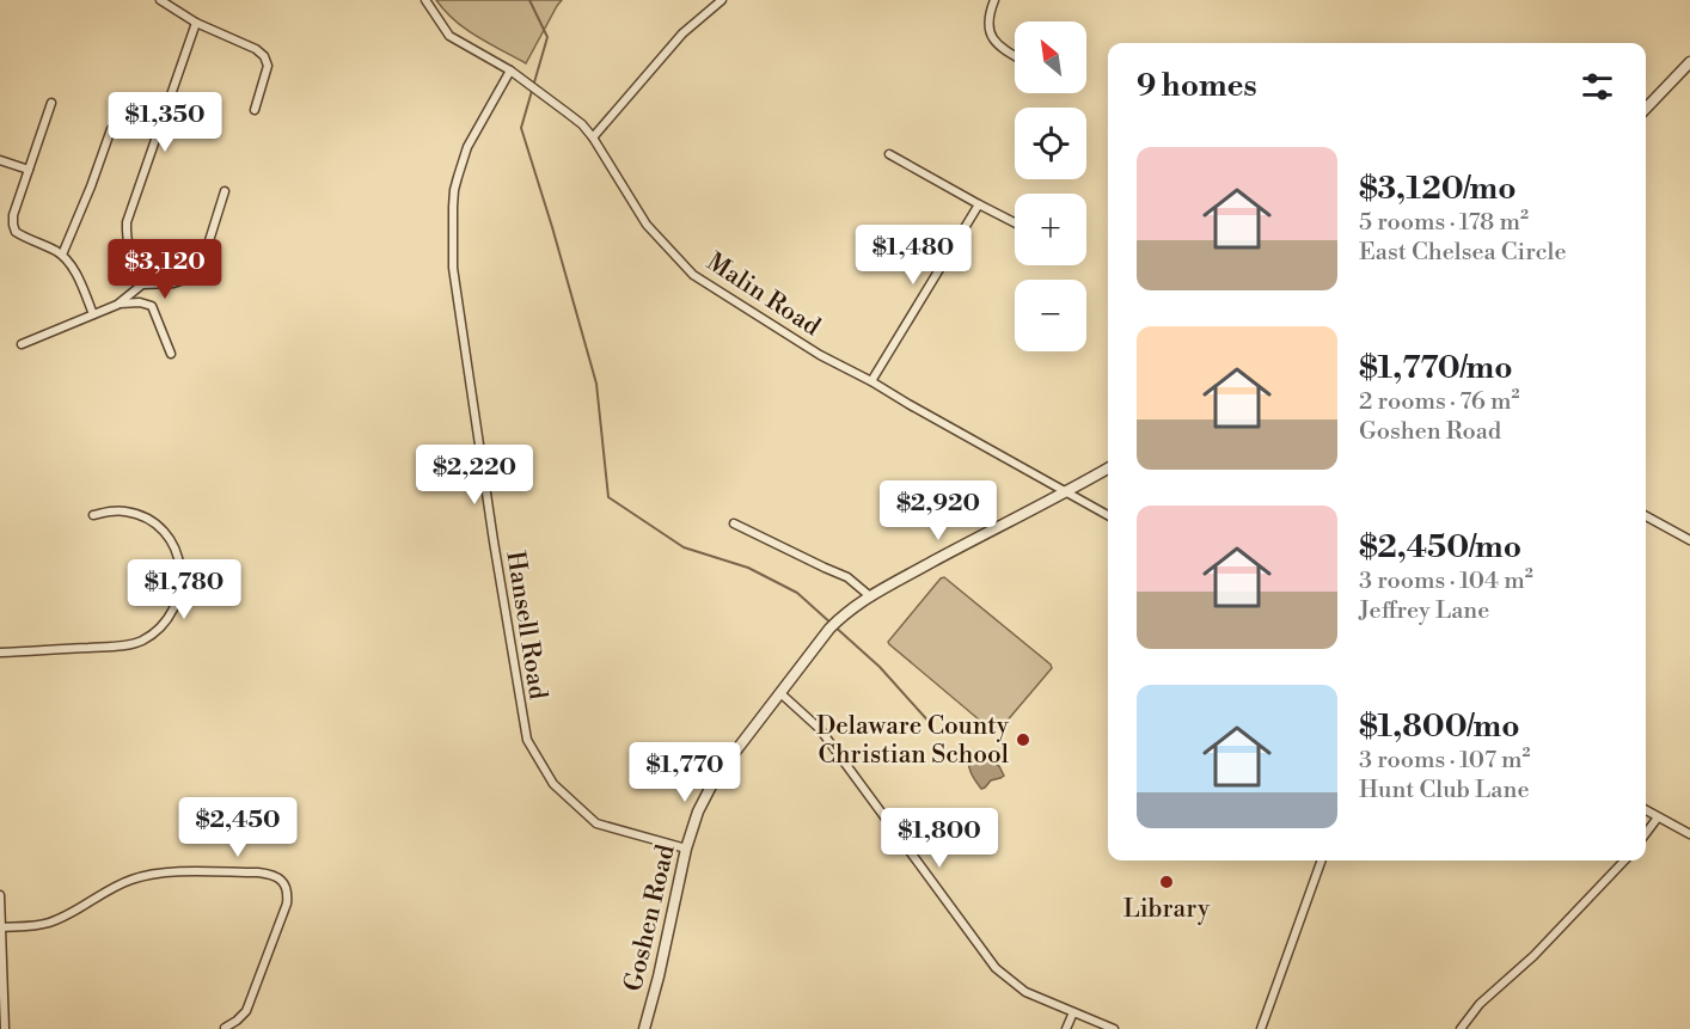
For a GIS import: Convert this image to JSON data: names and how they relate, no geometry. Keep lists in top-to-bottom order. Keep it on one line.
{"streets":{"street":["Malin Road","Hansell Road","Goshen Road"]},"crossings":[["Malin Road","Hansell Road"],["Malin Road","Goshen Road"],["Hansell Road","Goshen Road"]],"places":["Delaware County Christian School","Library"],"north":"top left","page":{"map_buttons":["+","−"],"heading":"9 homes","price":["$1,350","$1,480","$3,120","$2,220","$2,920","$1,780","$1,770","$2,450","$1,800"],"list":[{"name":"$3,120/mo","note":"5 rooms · 178 m² · East Chelsea Circle"},{"name":"$1,770/mo","note":"2 rooms · 76 m² · Goshen Road"},{"name":"$2,450/mo","note":"3 rooms · 104 m² · Jeffrey Lane"},{"name":"$1,800/mo","note":"3 rooms · 107 m² · Hunt Club Lane"}]}}
